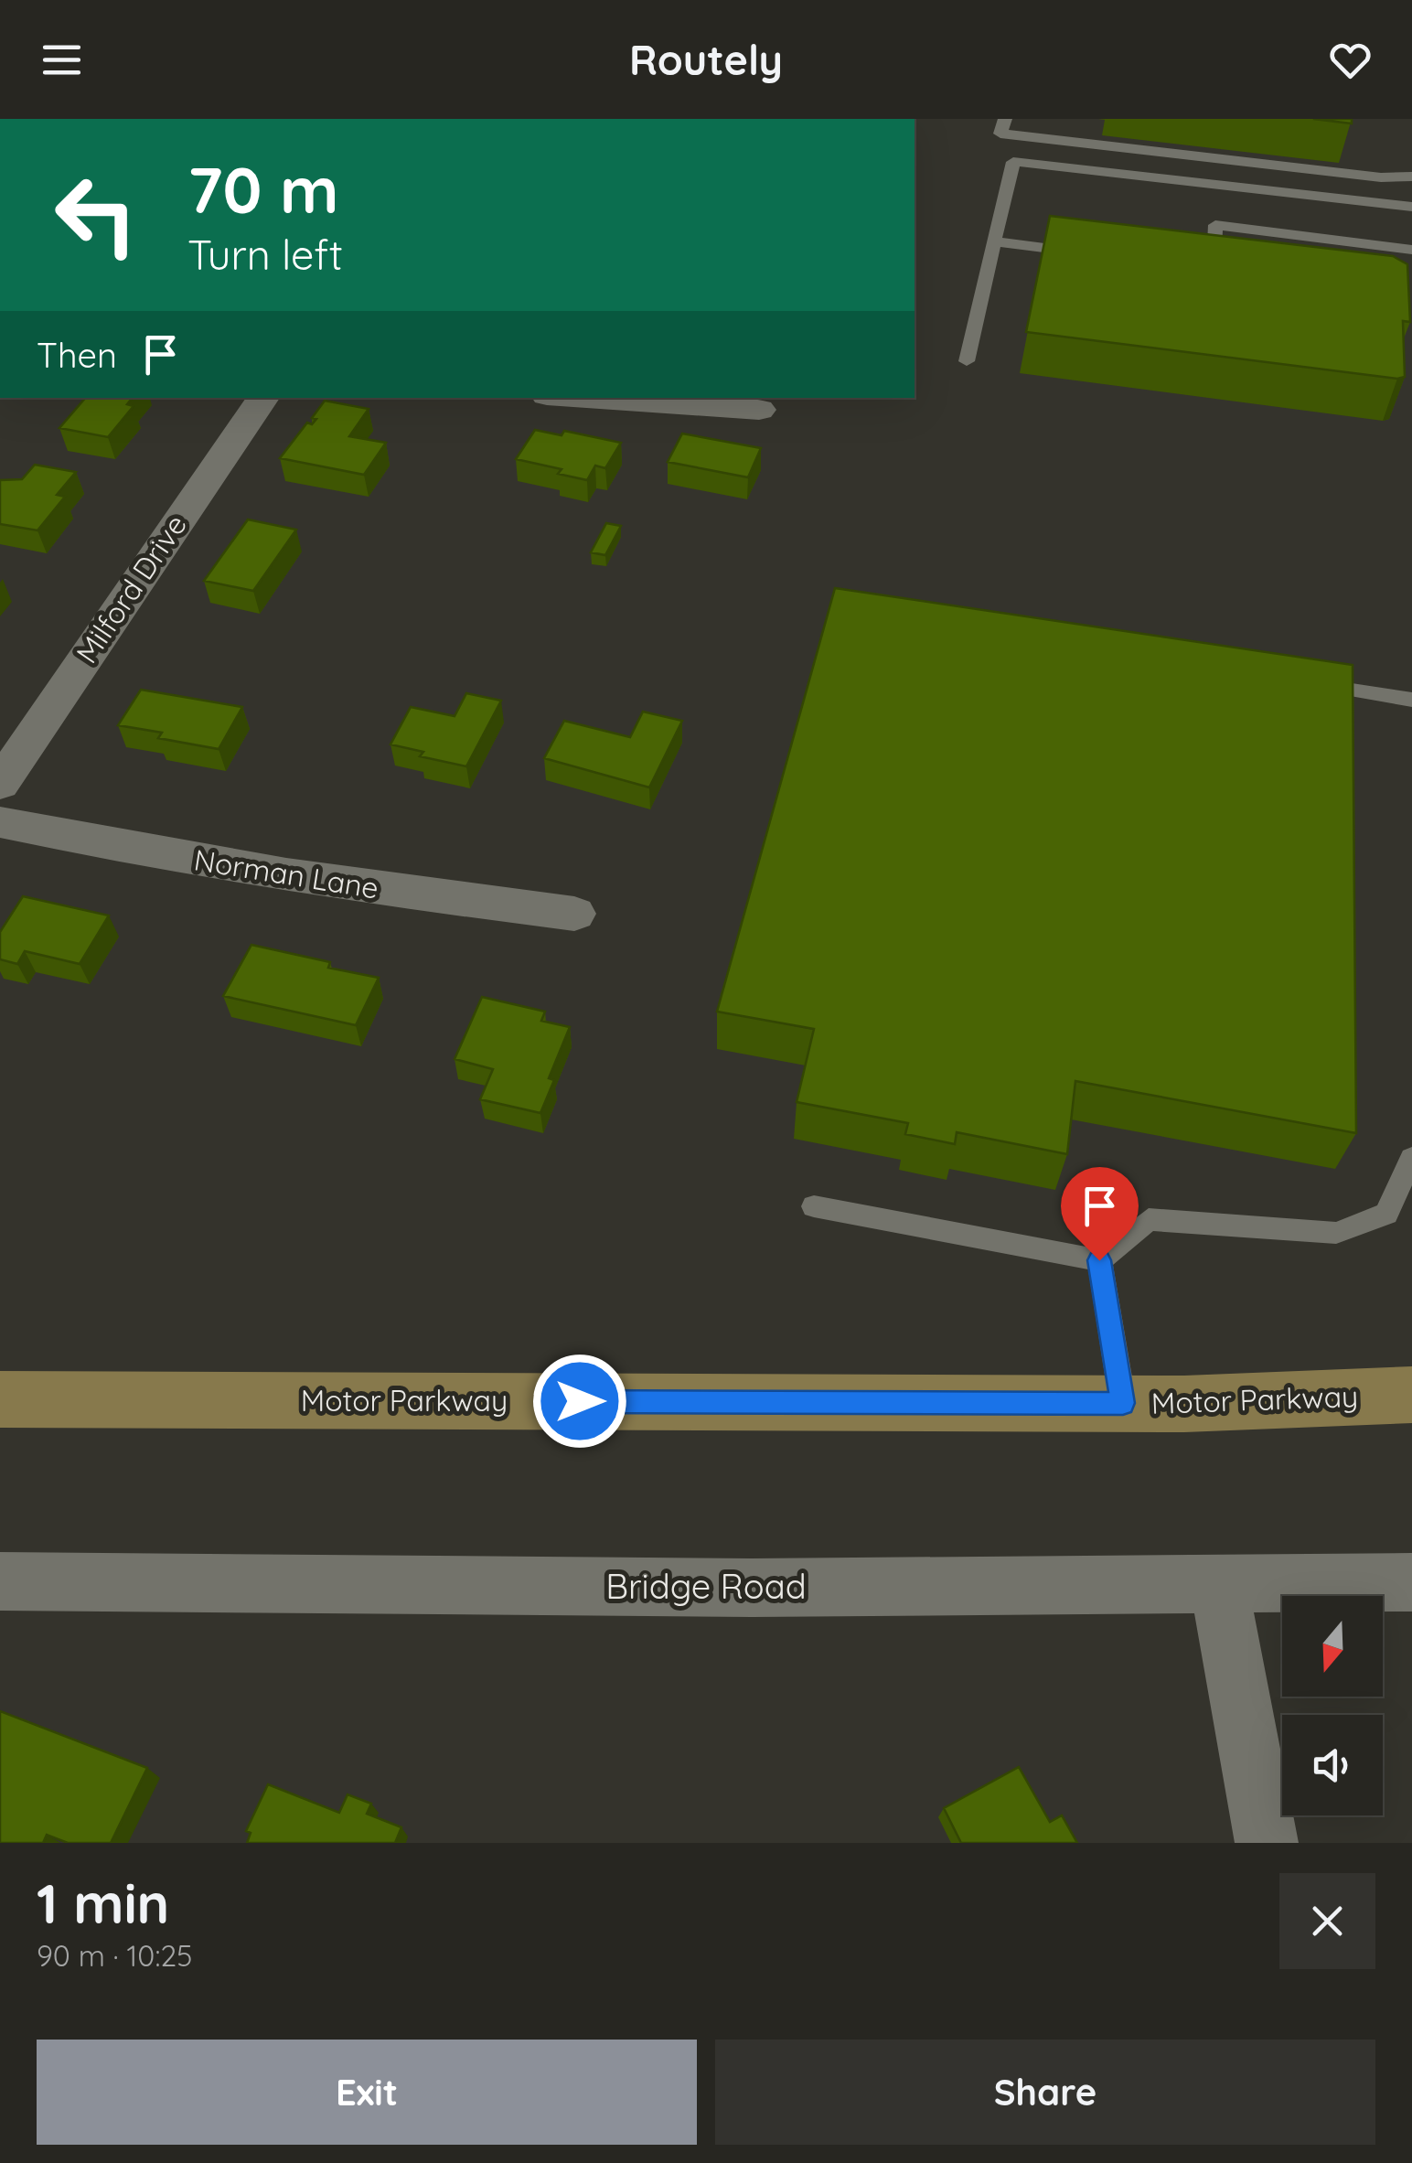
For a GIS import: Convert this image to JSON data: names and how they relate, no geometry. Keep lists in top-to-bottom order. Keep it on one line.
{"streets":{"main road":["Motor Parkway"],"street":["Milford Drive","Norman Lane","Bridge Road"]},"north":"bottom","page":{"header":"Routely","turn":["70 m","Turn left"],"then":"Then","heading":["1 min","90 m · 10:25"],"buttons":["Exit","Share"]}}
